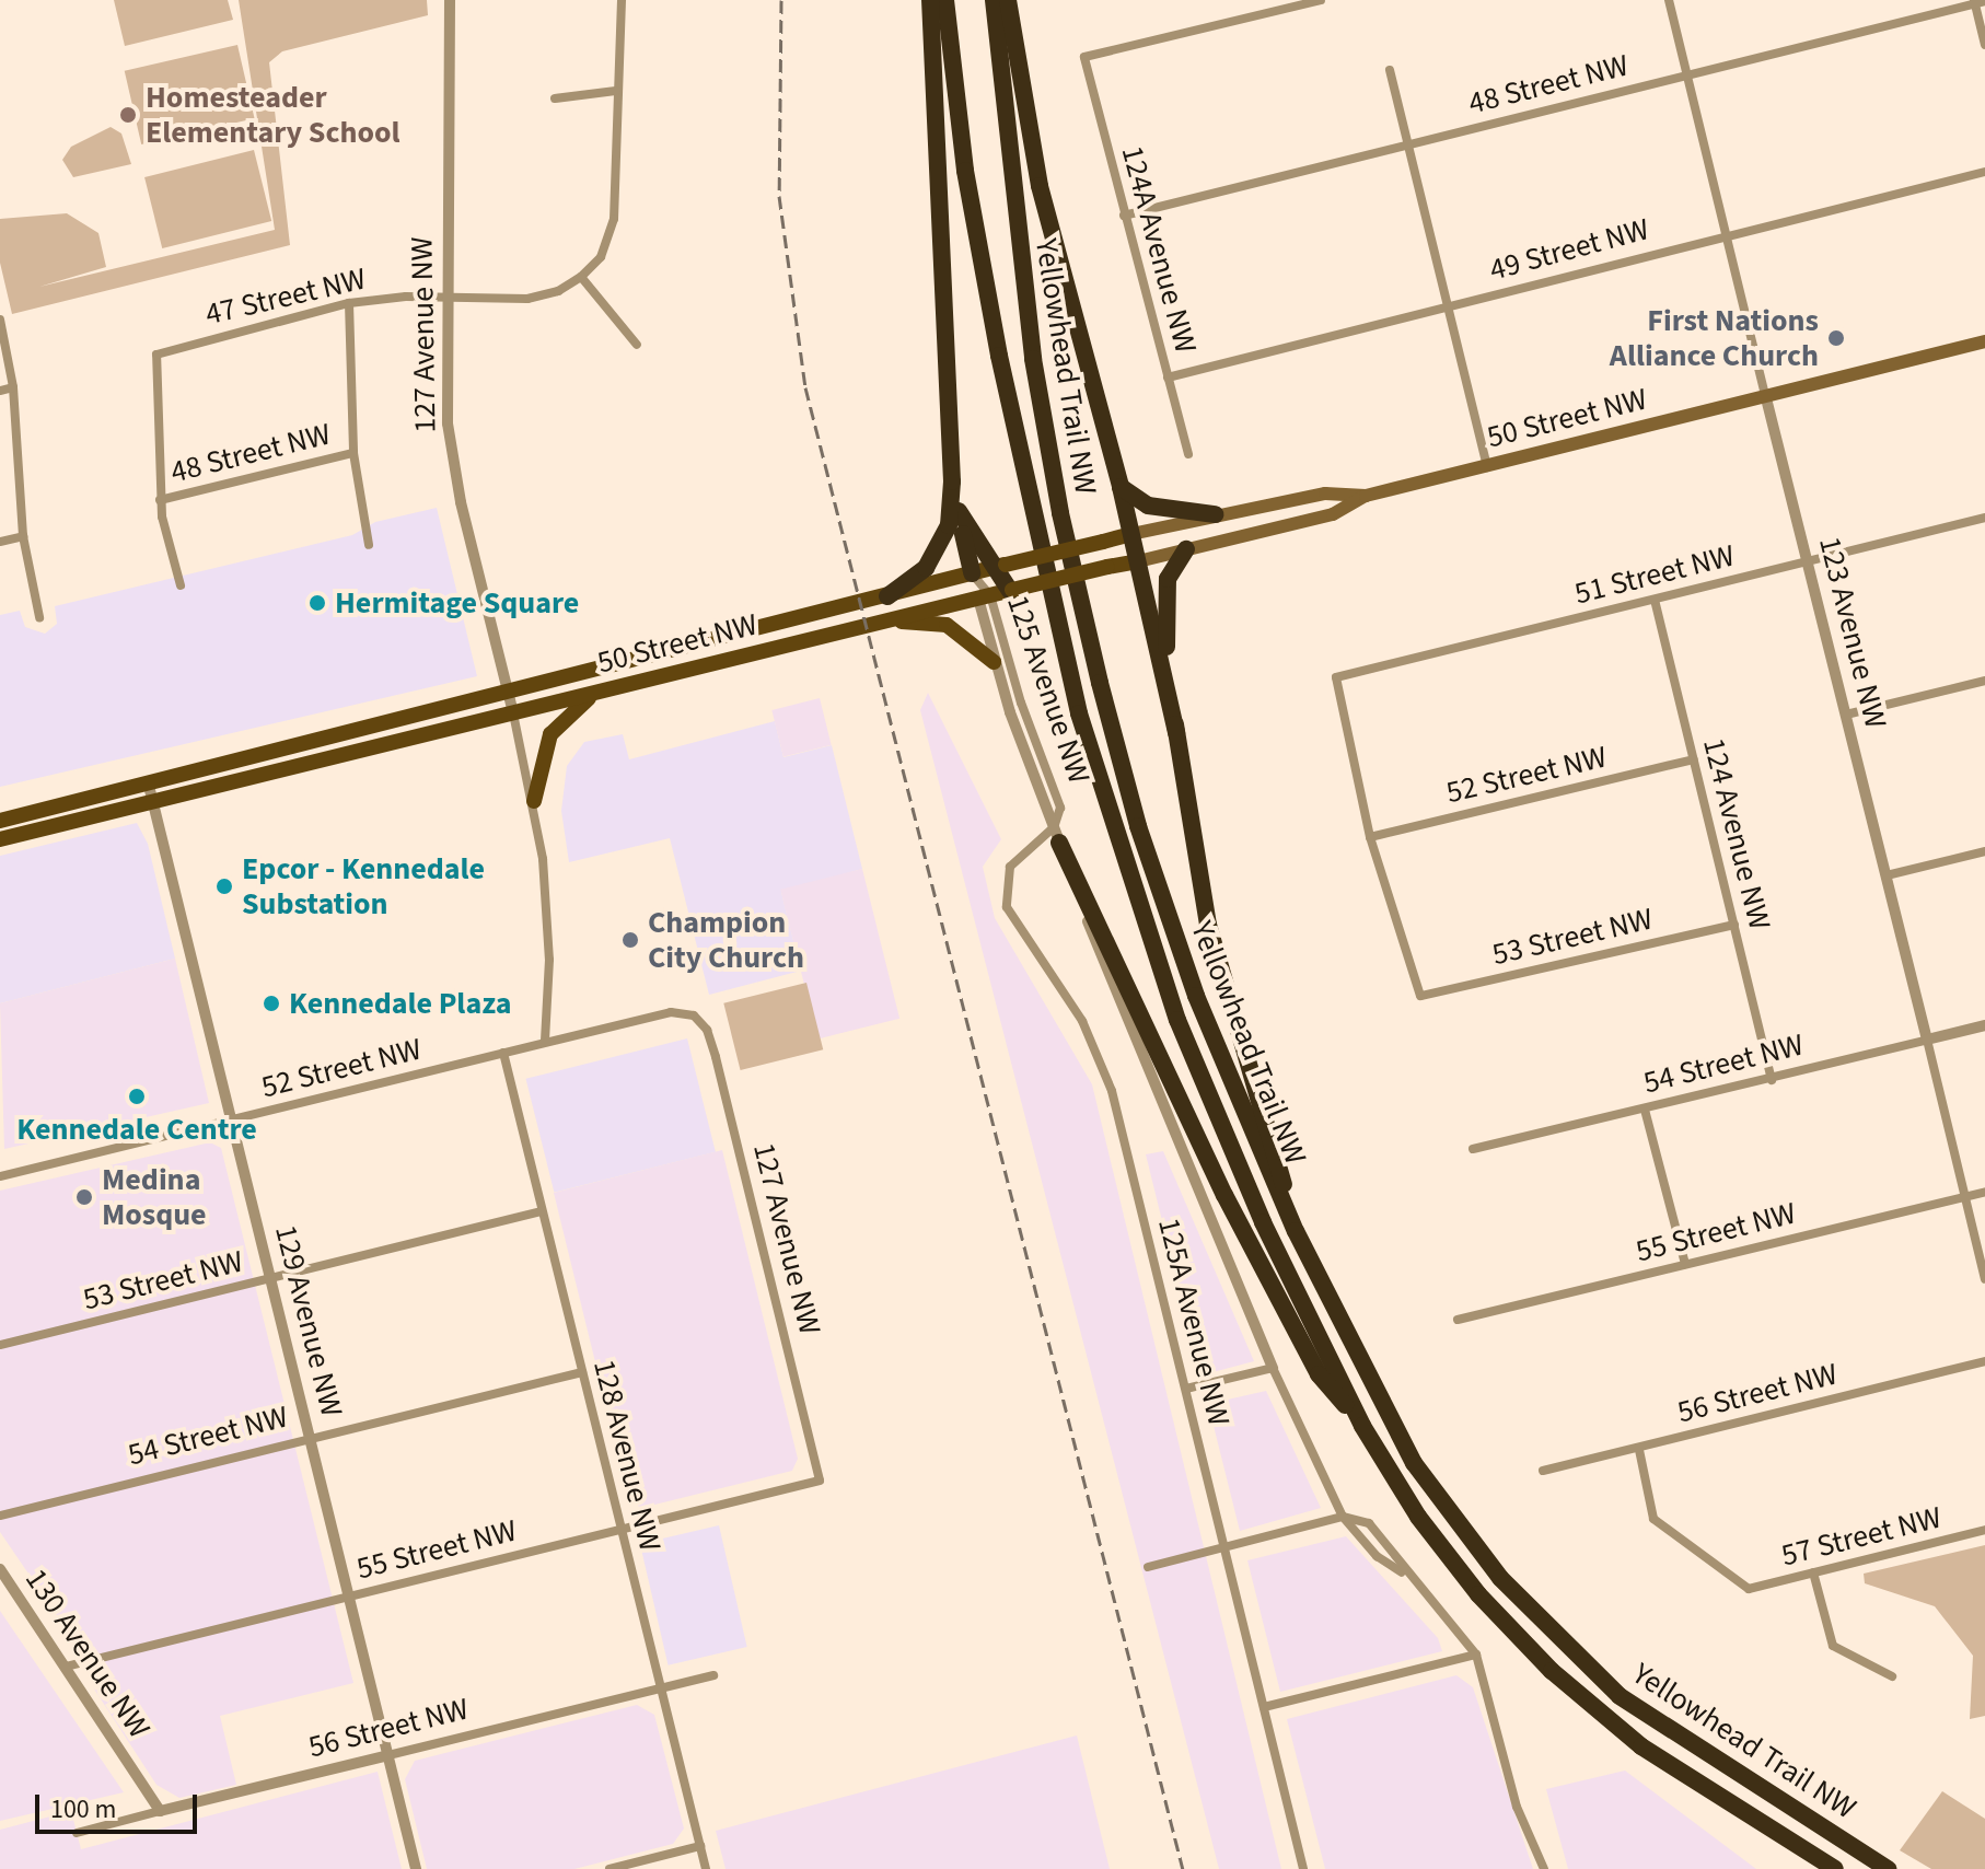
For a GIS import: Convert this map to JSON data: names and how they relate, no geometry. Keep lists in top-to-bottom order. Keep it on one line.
{"streets":{"highway":["Yellowhead Trail NW"],"main road":["50 Street NW"],"street":["48 Street NW","124A Avenue NW","49 Street NW","47 Street NW","127 Avenue NW","51 Street NW","123 Avenue NW","125 Avenue NW","52 Street NW","124 Avenue NW","53 Street NW","54 Street NW","55 Street NW","129 Avenue NW","125A Avenue NW","56 Street NW","128 Avenue NW","57 Street NW","130 Avenue NW"]},"crossings":[["48 Street NW","124A Avenue NW"],["48 Street NW","47 Street NW"],["48 Street NW","123 Avenue NW"],["124A Avenue NW","49 Street NW"],["49 Street NW","123 Avenue NW"],["47 Street NW","127 Avenue NW"],["127 Avenue NW","50 Street NW"],["127 Avenue NW","52 Street NW"],["127 Avenue NW","55 Street NW"],["50 Street NW","123 Avenue NW"],["50 Street NW","125 Avenue NW"],["50 Street NW","129 Avenue NW"],["51 Street NW","123 Avenue NW"],["51 Street NW","52 Street NW"],["51 Street NW","124 Avenue NW"],["51 Street NW","53 Street NW"],["123 Avenue NW","54 Street NW"],["123 Avenue NW","55 Street NW"],["125 Avenue NW","125A Avenue NW"],["52 Street NW","124 Avenue NW"],["52 Street NW","53 Street NW"],["52 Street NW","129 Avenue NW"],["52 Street NW","128 Avenue NW"],["124 Avenue NW","53 Street NW"],["124 Avenue NW","54 Street NW"],["53 Street NW","129 Avenue NW"],["53 Street NW","128 Avenue NW"],["54 Street NW","129 Avenue NW"],["54 Street NW","128 Avenue NW"],["55 Street NW","129 Avenue NW"],["55 Street NW","128 Avenue NW"],["55 Street NW","130 Avenue NW"],["129 Avenue NW","56 Street NW"],["56 Street NW","128 Avenue NW"],["56 Street NW","57 Street NW"],["56 Street NW","130 Avenue NW"]],"places":["Homesteader Elementary School","First Nations Alliance Church","Hermitage Square","Epcor - Kennedale Substation","Champion City Church","Kennedale Plaza","Kennedale Centre","Medina Mosque"],"scale_bar":"100 m"}
